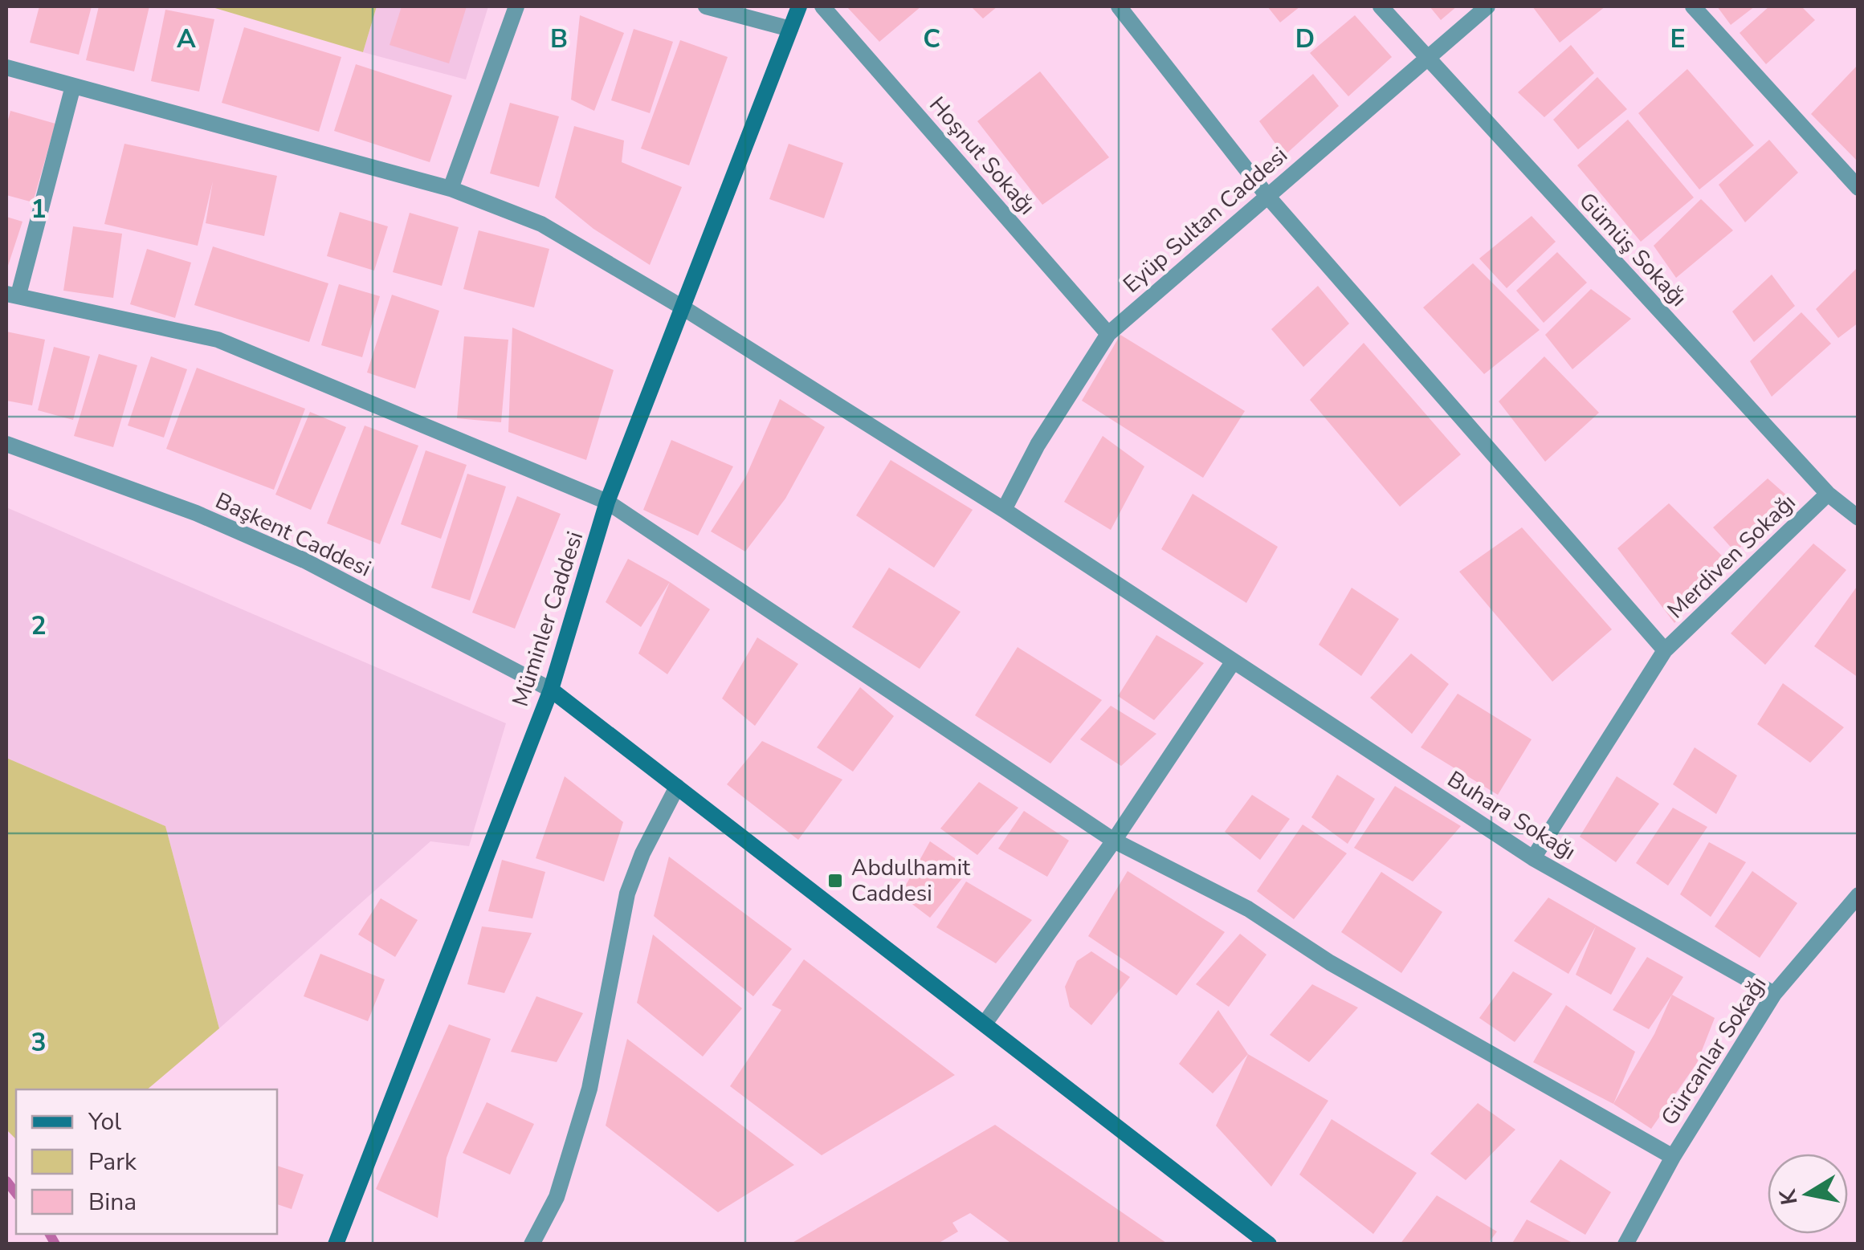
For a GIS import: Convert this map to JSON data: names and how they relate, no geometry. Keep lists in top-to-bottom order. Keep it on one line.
{"streets":{"street":["Hoşnut Sokağı","Eyüp Sultan Caddesi","Gümüş Sokağı","Başkent Caddesi","Merdiven Sokağı","Müminler Caddesi","Buhara Sokağı","Gürcanlar Sokağı"]},"crossings":[["Hoşnut Sokağı","Eyüp Sultan Caddesi"],["Eyüp Sultan Caddesi","Gümüş Sokağı"],["Eyüp Sultan Caddesi","Buhara Sokağı"],["Gümüş Sokağı","Merdiven Sokağı"],["Başkent Caddesi","Müminler Caddesi"],["Merdiven Sokağı","Buhara Sokağı"],["Müminler Caddesi","Buhara Sokağı"],["Buhara Sokağı","Gürcanlar Sokağı"]],"places":{"transit":["Abdulhamit Caddesi"]},"legend":["Yol","Park","Bina"],"north":"left","grid":{"columns":["A","B","C","D","E"],"rows":["1","2","3"]}}
